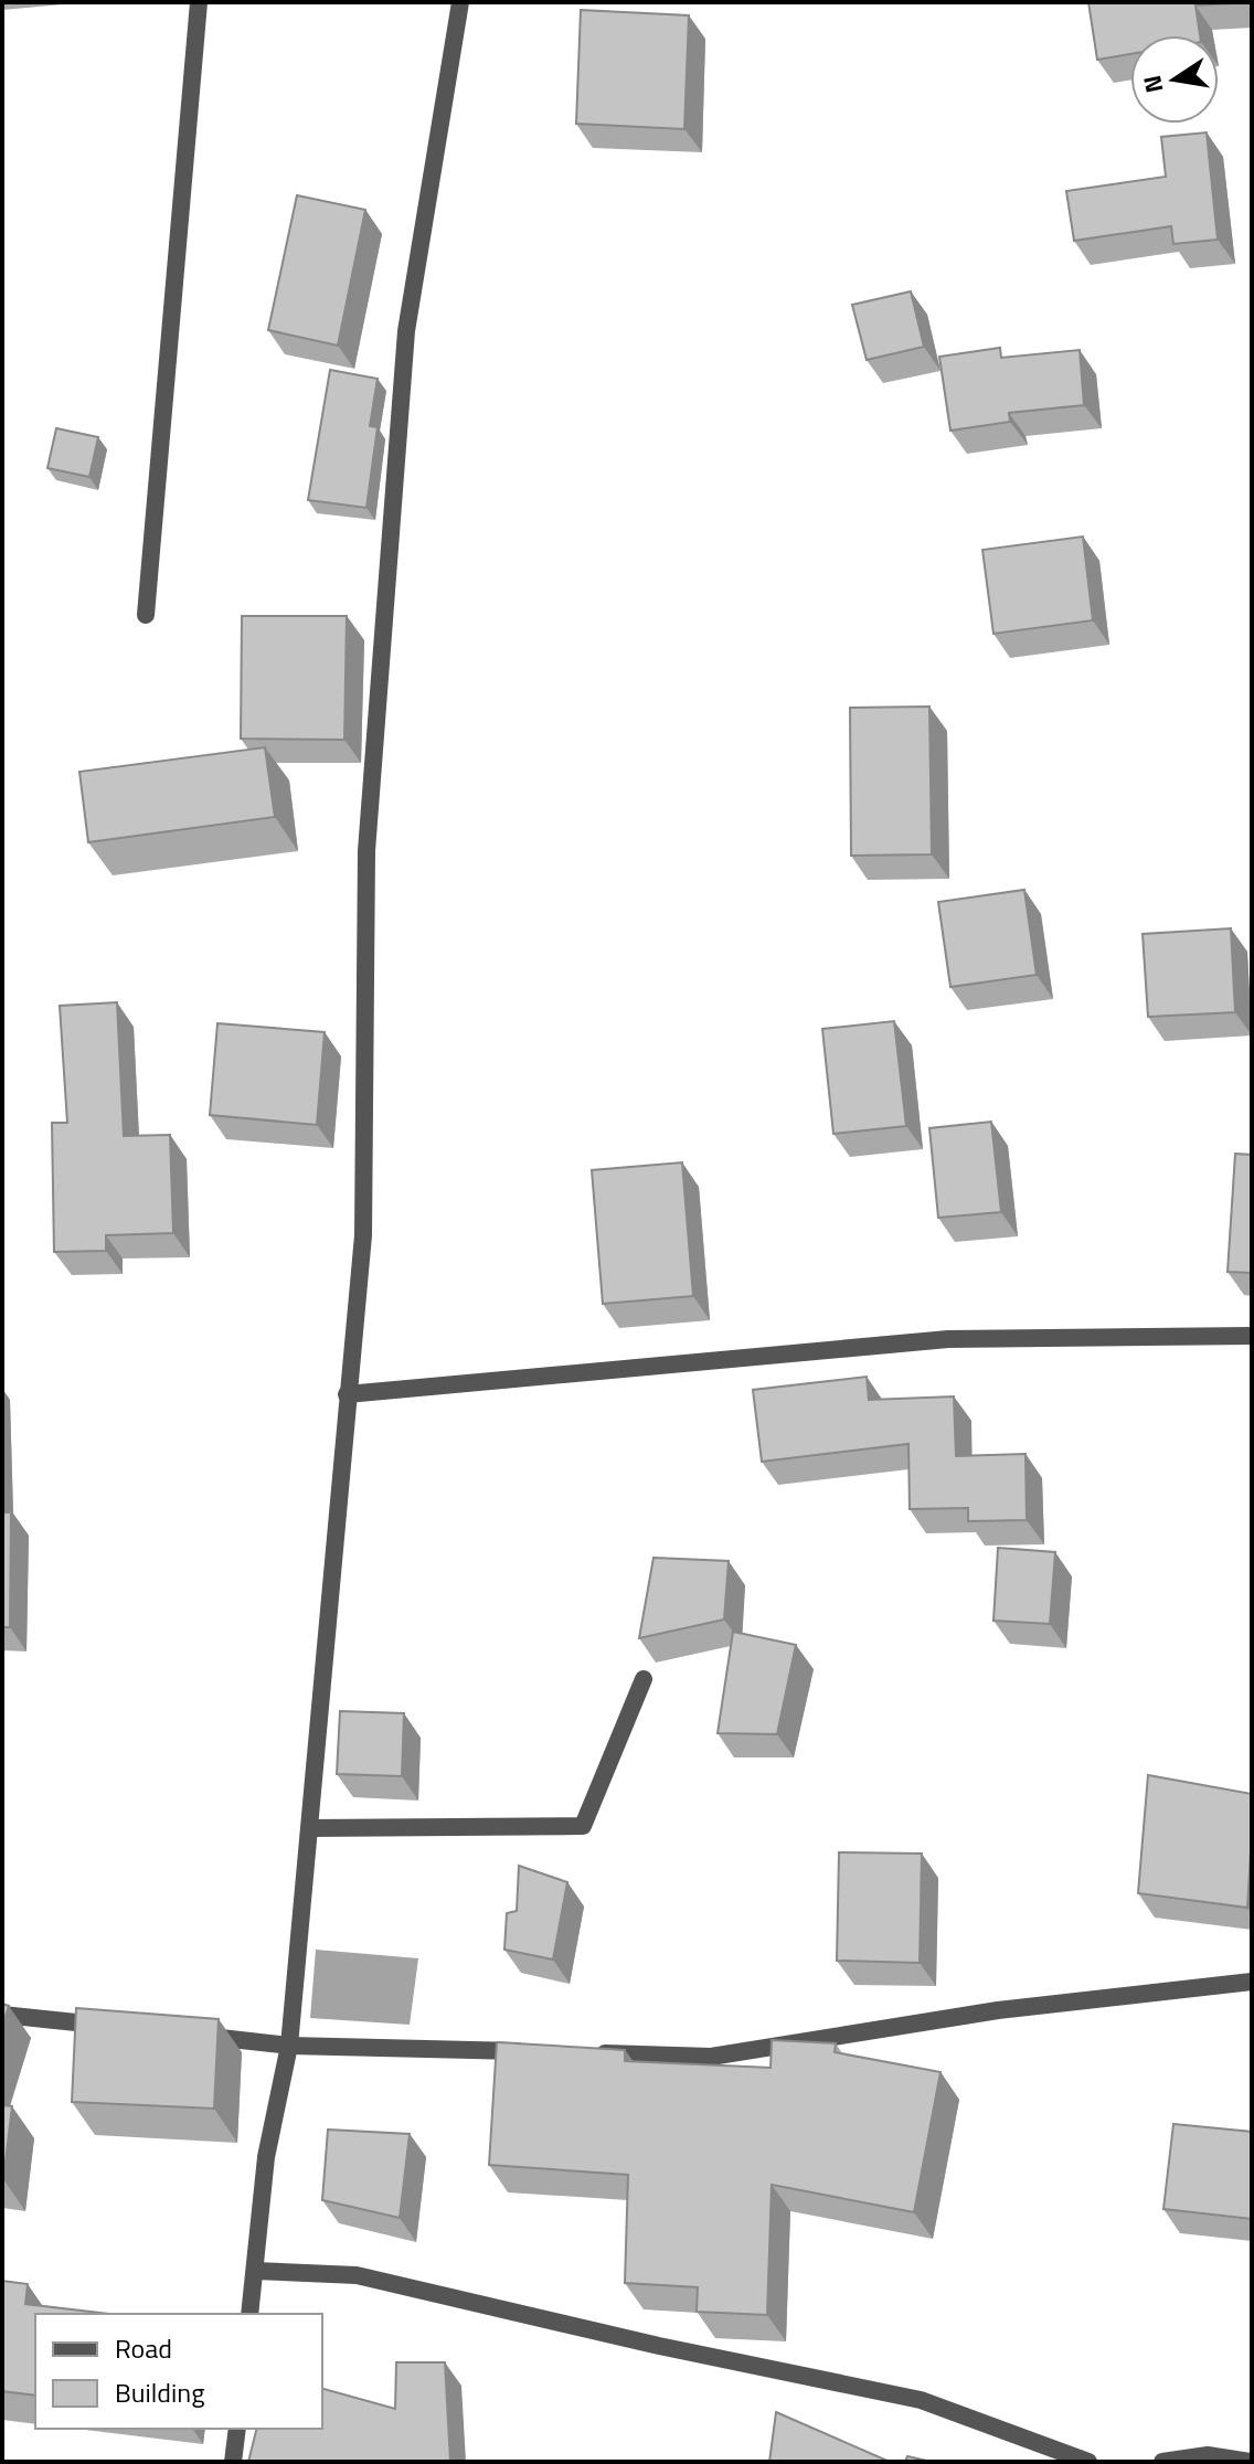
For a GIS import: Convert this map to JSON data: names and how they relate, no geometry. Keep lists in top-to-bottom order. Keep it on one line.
{"legend":["Road","Building"],"north":"left"}
